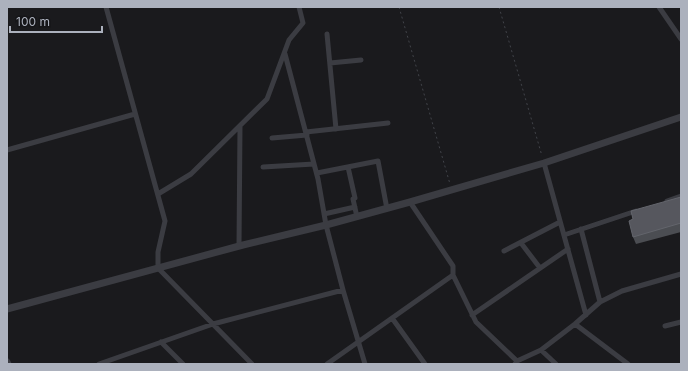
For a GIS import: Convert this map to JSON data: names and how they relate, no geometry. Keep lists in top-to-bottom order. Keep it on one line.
{"scale_bar":"100 m"}
